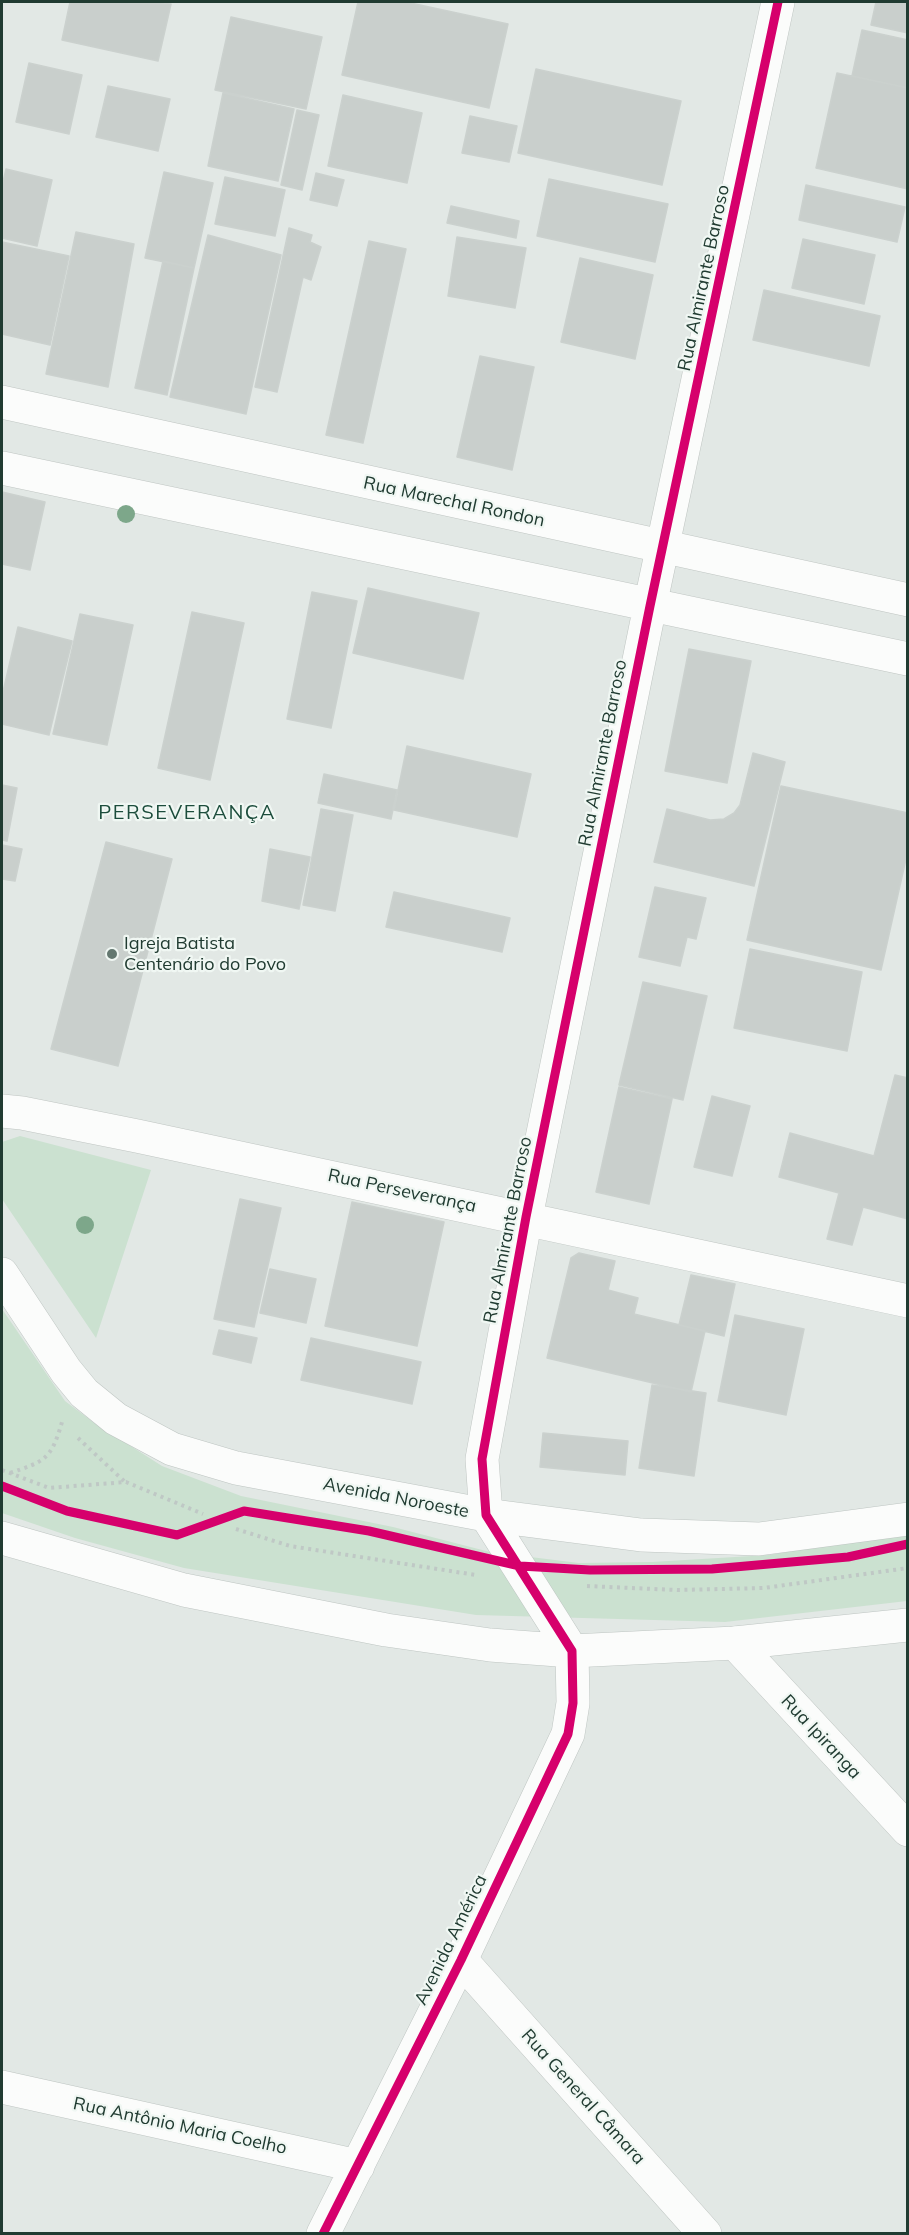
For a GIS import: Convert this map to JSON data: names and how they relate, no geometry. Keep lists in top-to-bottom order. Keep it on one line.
{"streets":{"street":["Rua Almirante Barroso","Rua Marechal Rondon","Rua Perseverança","Avenida Noroeste","Rua Ipiranga","Avenida América","Rua General Câmara","Rua Antônio Maria Coelho"]},"crossings":[["Rua Almirante Barroso","Rua Marechal Rondon"],["Rua Almirante Barroso","Rua Perseverança"],["Rua Almirante Barroso","Avenida Noroeste"],["Avenida América","Rua General Câmara"],["Avenida América","Rua Antônio Maria Coelho"]],"districts":["PERSEVERANÇA"],"places":["Igreja Batista Centenário do Povo"]}
